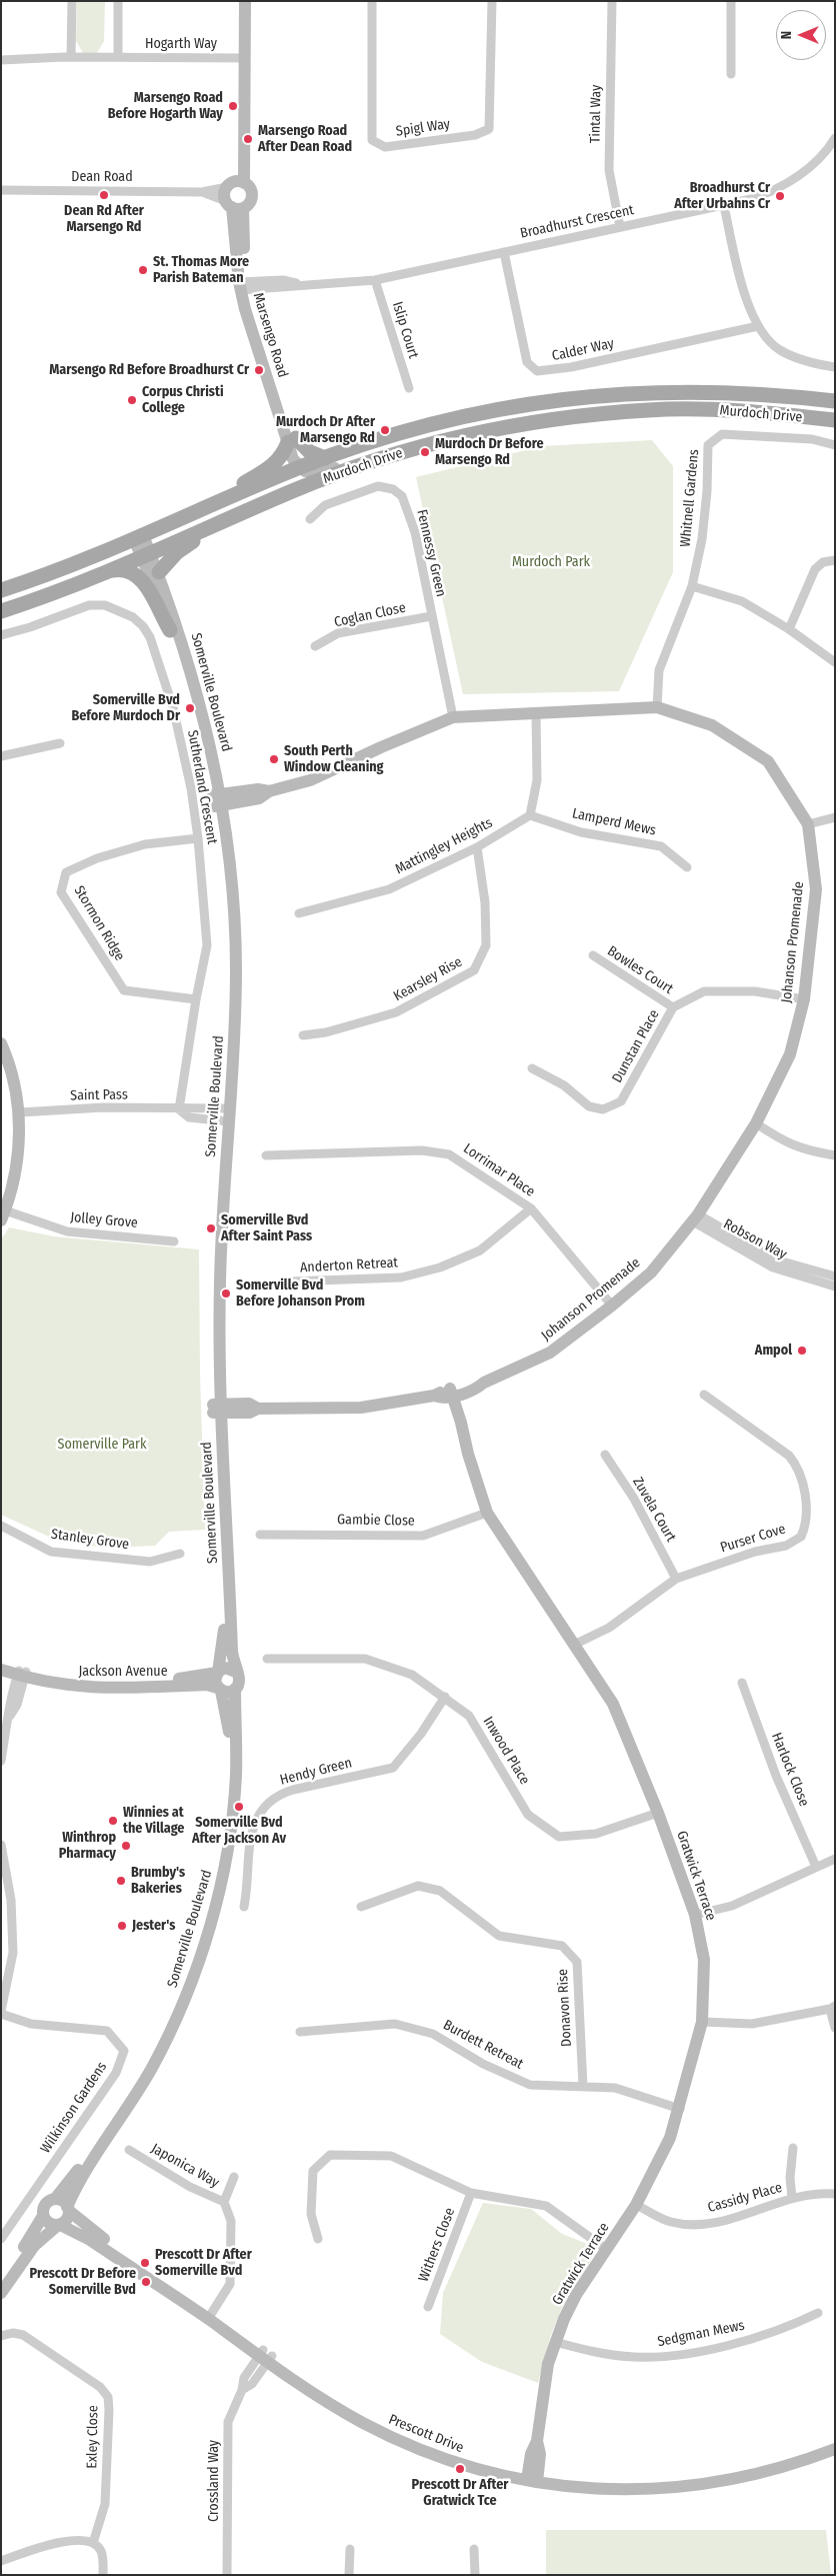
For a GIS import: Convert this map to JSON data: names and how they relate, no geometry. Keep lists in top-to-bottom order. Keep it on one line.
{"streets":{"main road":["Murdoch Drive"],"street":["Hogarth Way","Tintal Way","Spigl Way","Dean Road","Broadhurst Crescent","Islip Court","Marsengo Road","Calder Way","Whitnell Gardens","Fennessy Green","Coglan Close","Somerville Boulevard","Sutherland Crescent","Lamperd Mews","Mattingley Heights","Stormon Ridge","Johanson Promenade","Bowles Court","Kearsley Rise","Dunstan Place","Saint Pass","Lorrimar Place","Jolley Grove","Robson Way","Anderton Retreat","Zuvela Court","Gambie Close","Purser Cove","Stanley Grove","Jackson Avenue","Inwood Place","Harlock Close","Hendy Green","Gratwick Terrace","Donavon Rise","Burdett Retreat","Wilkinson Gardens","Japonica Way","Cassidy Place","Withers Close","Sedgman Mews","Prescott Drive","Exley Close","Crossland Way"]},"crossings":[["Hogarth Way","Marsengo Road"],["Tintal Way","Broadhurst Crescent"],["Dean Road","Marsengo Road"],["Broadhurst Crescent","Islip Court"],["Broadhurst Crescent","Marsengo Road"],["Broadhurst Crescent","Calder Way"],["Marsengo Road","Murdoch Drive"],["Murdoch Drive","Somerville Boulevard"],["Whitnell Gardens","Johanson Promenade"],["Fennessy Green","Coglan Close"],["Fennessy Green","Johanson Promenade"],["Somerville Boulevard","Johanson Promenade"],["Somerville Boulevard","Saint Pass"],["Somerville Boulevard","Jackson Avenue"],["Somerville Boulevard","Prescott Drive"],["Sutherland Crescent","Stormon Ridge"],["Sutherland Crescent","Saint Pass"],["Lamperd Mews","Mattingley Heights"],["Mattingley Heights","Kearsley Rise"],["Johanson Promenade","Dunstan Place"],["Johanson Promenade","Lorrimar Place"],["Johanson Promenade","Robson Way"],["Johanson Promenade","Gratwick Terrace"],["Bowles Court","Dunstan Place"],["Lorrimar Place","Anderton Retreat"],["Zuvela Court","Purser Cove"],["Gambie Close","Gratwick Terrace"],["Purser Cove","Gratwick Terrace"],["Inwood Place","Hendy Green"],["Inwood Place","Gratwick Terrace"],["Gratwick Terrace","Burdett Retreat"],["Gratwick Terrace","Cassidy Place"],["Gratwick Terrace","Sedgman Mews"],["Gratwick Terrace","Prescott Drive"],["Donavon Rise","Burdett Retreat"],["Japonica Way","Prescott Drive"],["Prescott Drive","Crossland Way"]],"parks":["Murdoch Park","Somerville Park"],"places":["Marsengo Road Before Hogarth Way","Marsengo Road After Dean Road","Dean Rd After Marsengo Rd","Broadhurst Cr After Urbahns Cr","St. Thomas More Parish Bateman","Marsengo Rd Before Broadhurst Cr","Corpus Christi College","Murdoch Dr After Marsengo Rd","Murdoch Dr Before Marsengo Rd","Somerville Bvd Before Murdoch Dr","South Perth Window Cleaning","Somerville Bvd After Saint Pass","Somerville Bvd Before Johanson Prom","Ampol","Somerville Bvd After Jackson Av","Winnies at the Village","Winthrop Pharmacy","Brumby's Bakeries","Jester's","Prescott Dr After Somerville Bvd","Prescott Dr Before Somerville Bvd","Prescott Dr After Gratwick Tce"],"north":"left"}
